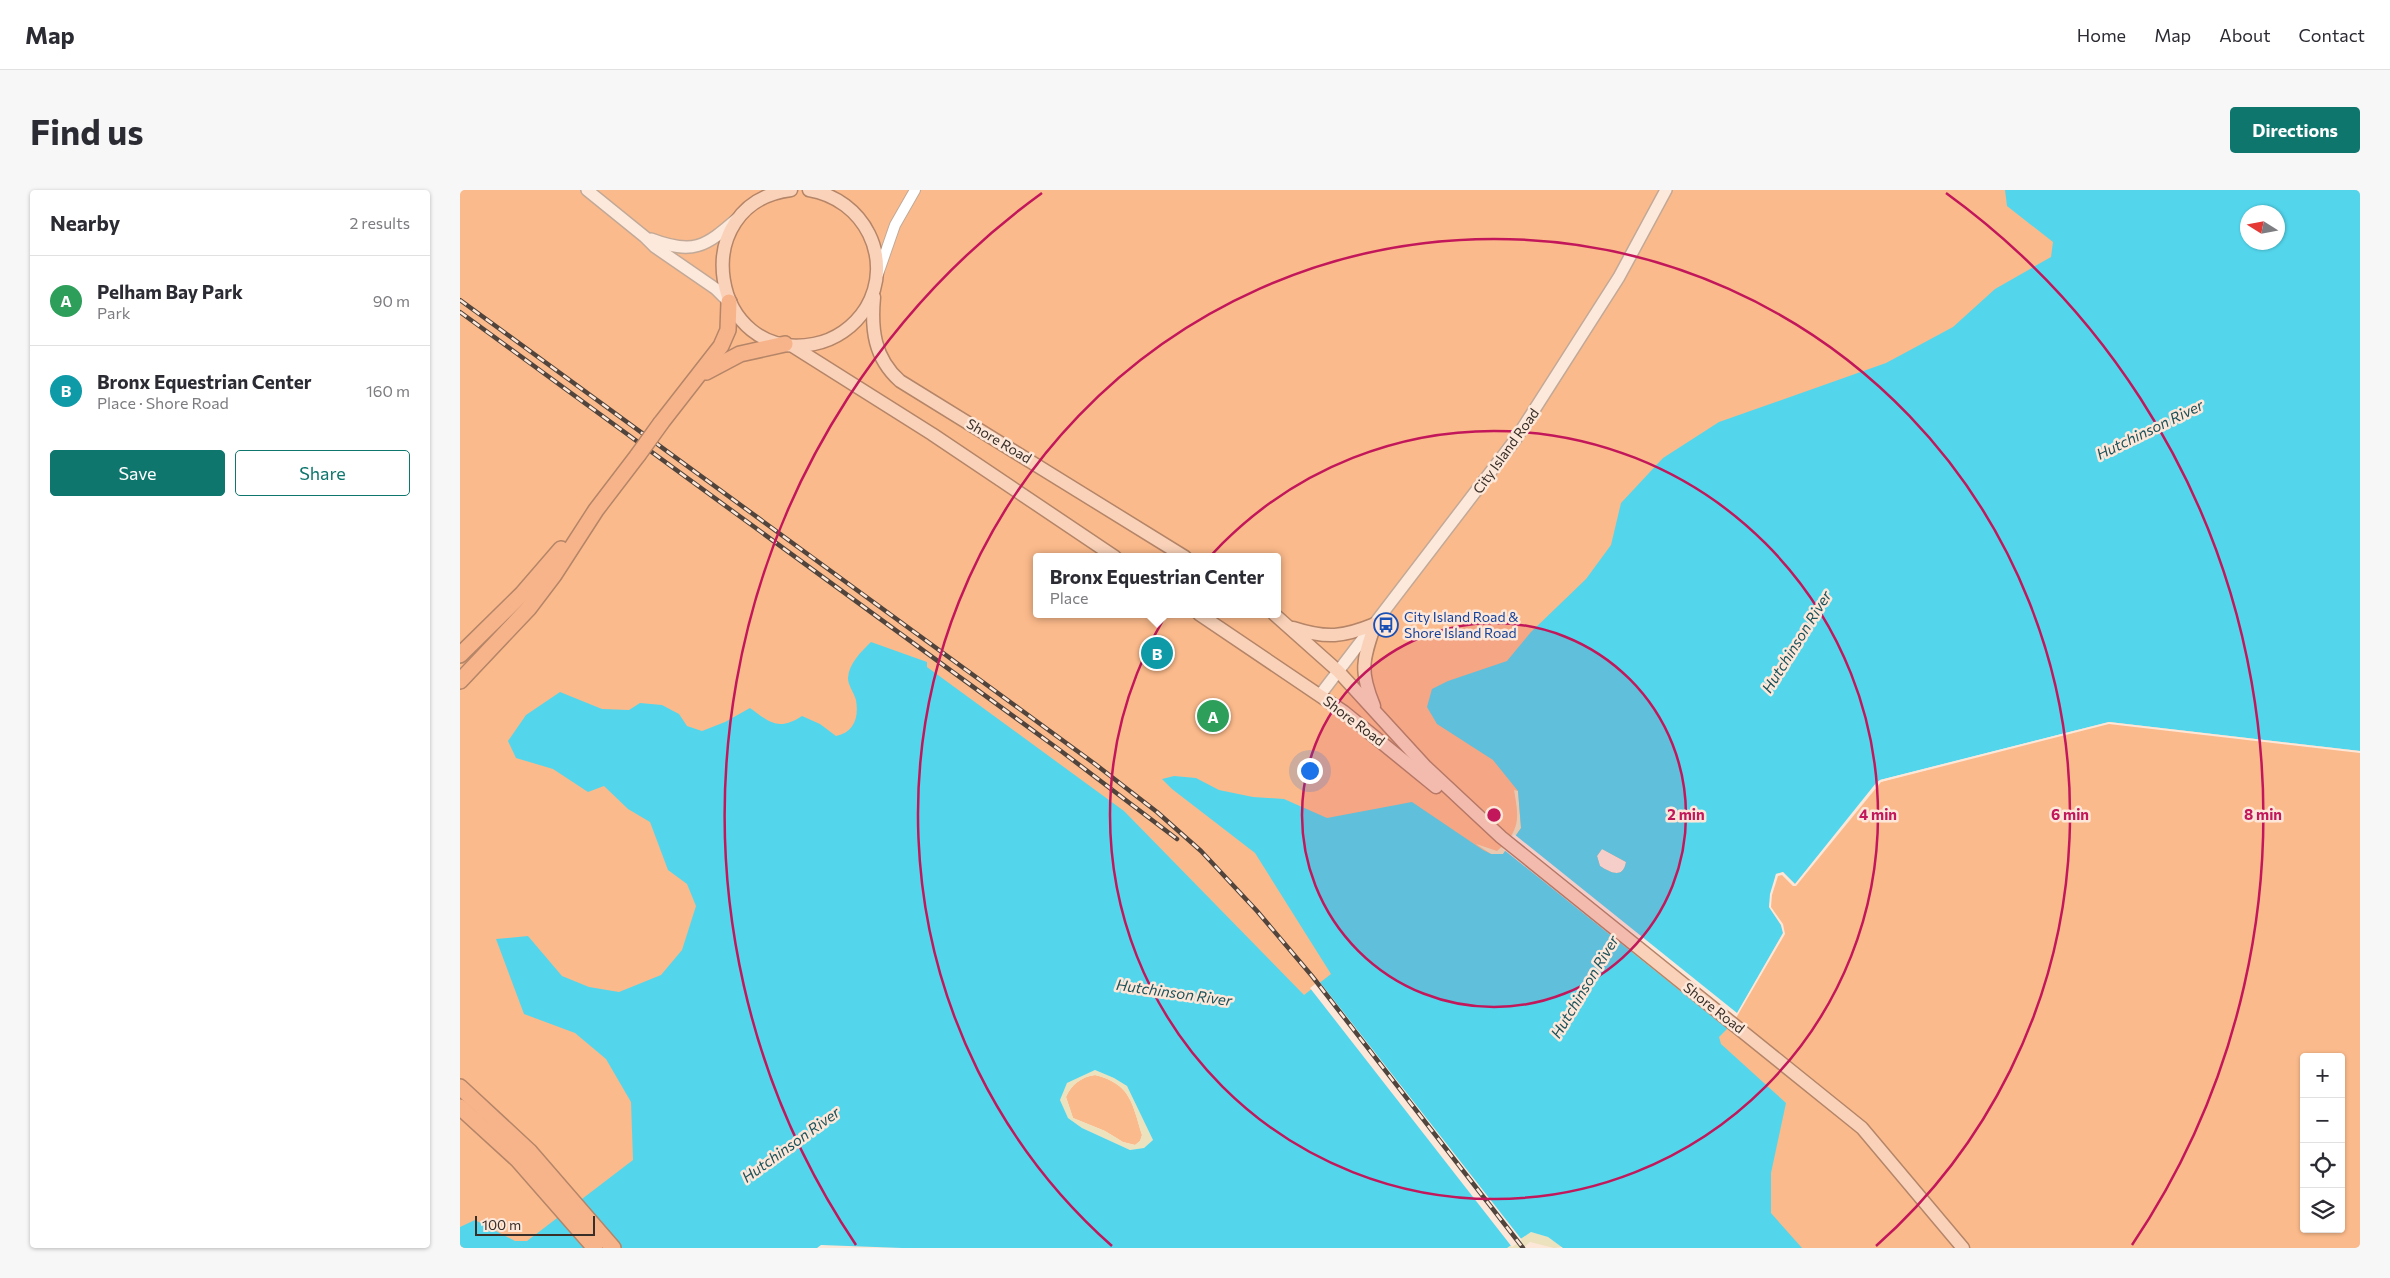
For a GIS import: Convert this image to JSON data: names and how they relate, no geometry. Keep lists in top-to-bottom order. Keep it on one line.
{"streets":{"main road":["Shore Road","City Island Road"]},"crossings":[["Shore Road","City Island Road"]],"water":["Hutchinson River"],"places":{"bus stop":["City Island Road & Shore Island Road"]},"scale_bar":"100 m","north":"left","page":{"header":"Map","nav":["Home","Map","About","Contact"],"buttons":["Directions",["Save","Share"]],"title":"Find us","heading":["Nearby","2 results"],"list":[{"mark":"A","name":"Pelham Bay Park","note":"Park","value":"90 m"},{"mark":"B","name":"Bronx Equestrian Center","note":"Place · Shore Road","value":"160 m"}],"popup":["Bronx Equestrian Center","Place"],"pins":["B","A"],"map_buttons":["+","−"],"scale":"100 m"},"rings":["2 min","4 min","6 min","8 min"]}
